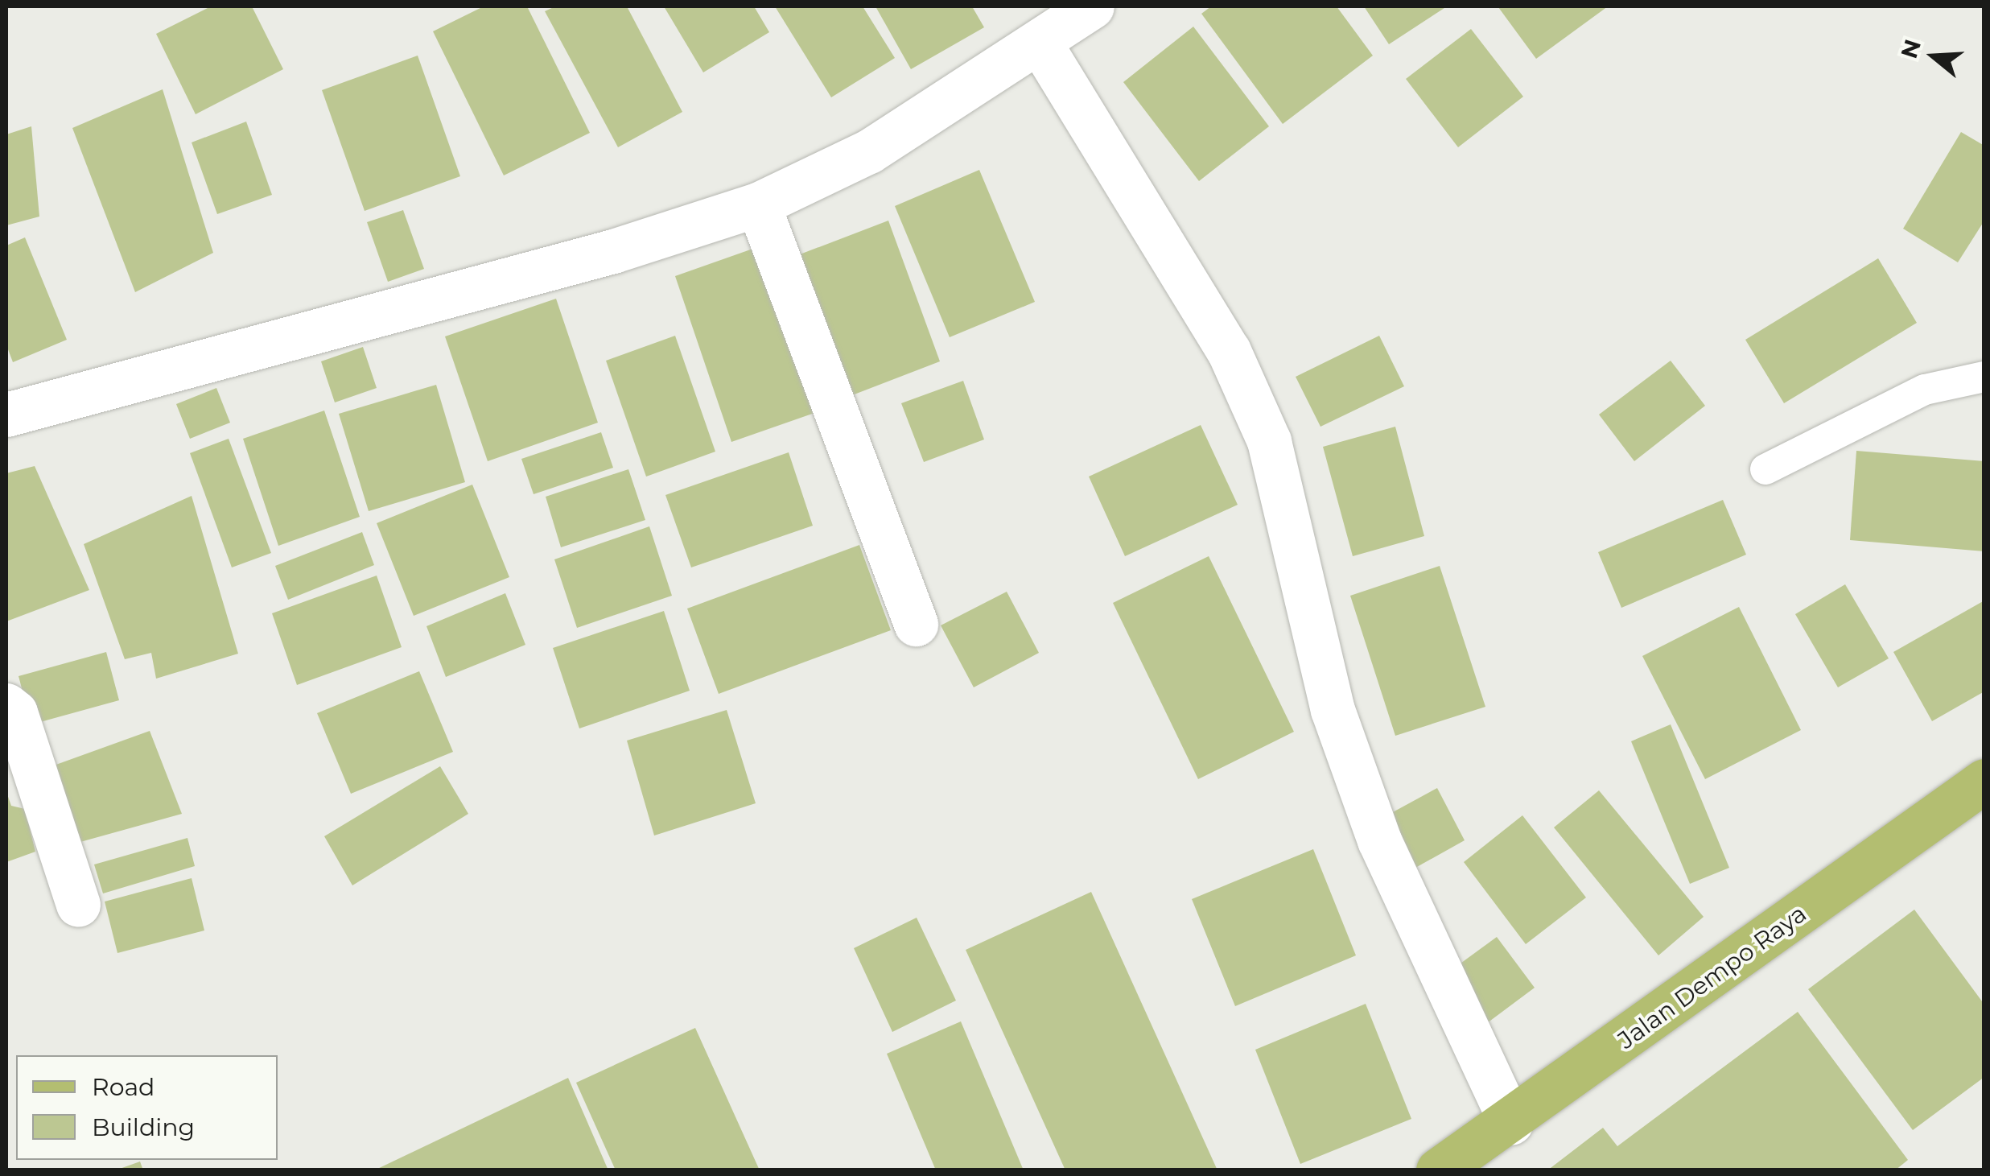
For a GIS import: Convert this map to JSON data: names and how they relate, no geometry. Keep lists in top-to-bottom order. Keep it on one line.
{"streets":{"main road":["Jalan Dempo Raya"]},"legend":["Road","Building"],"north":"left"}
